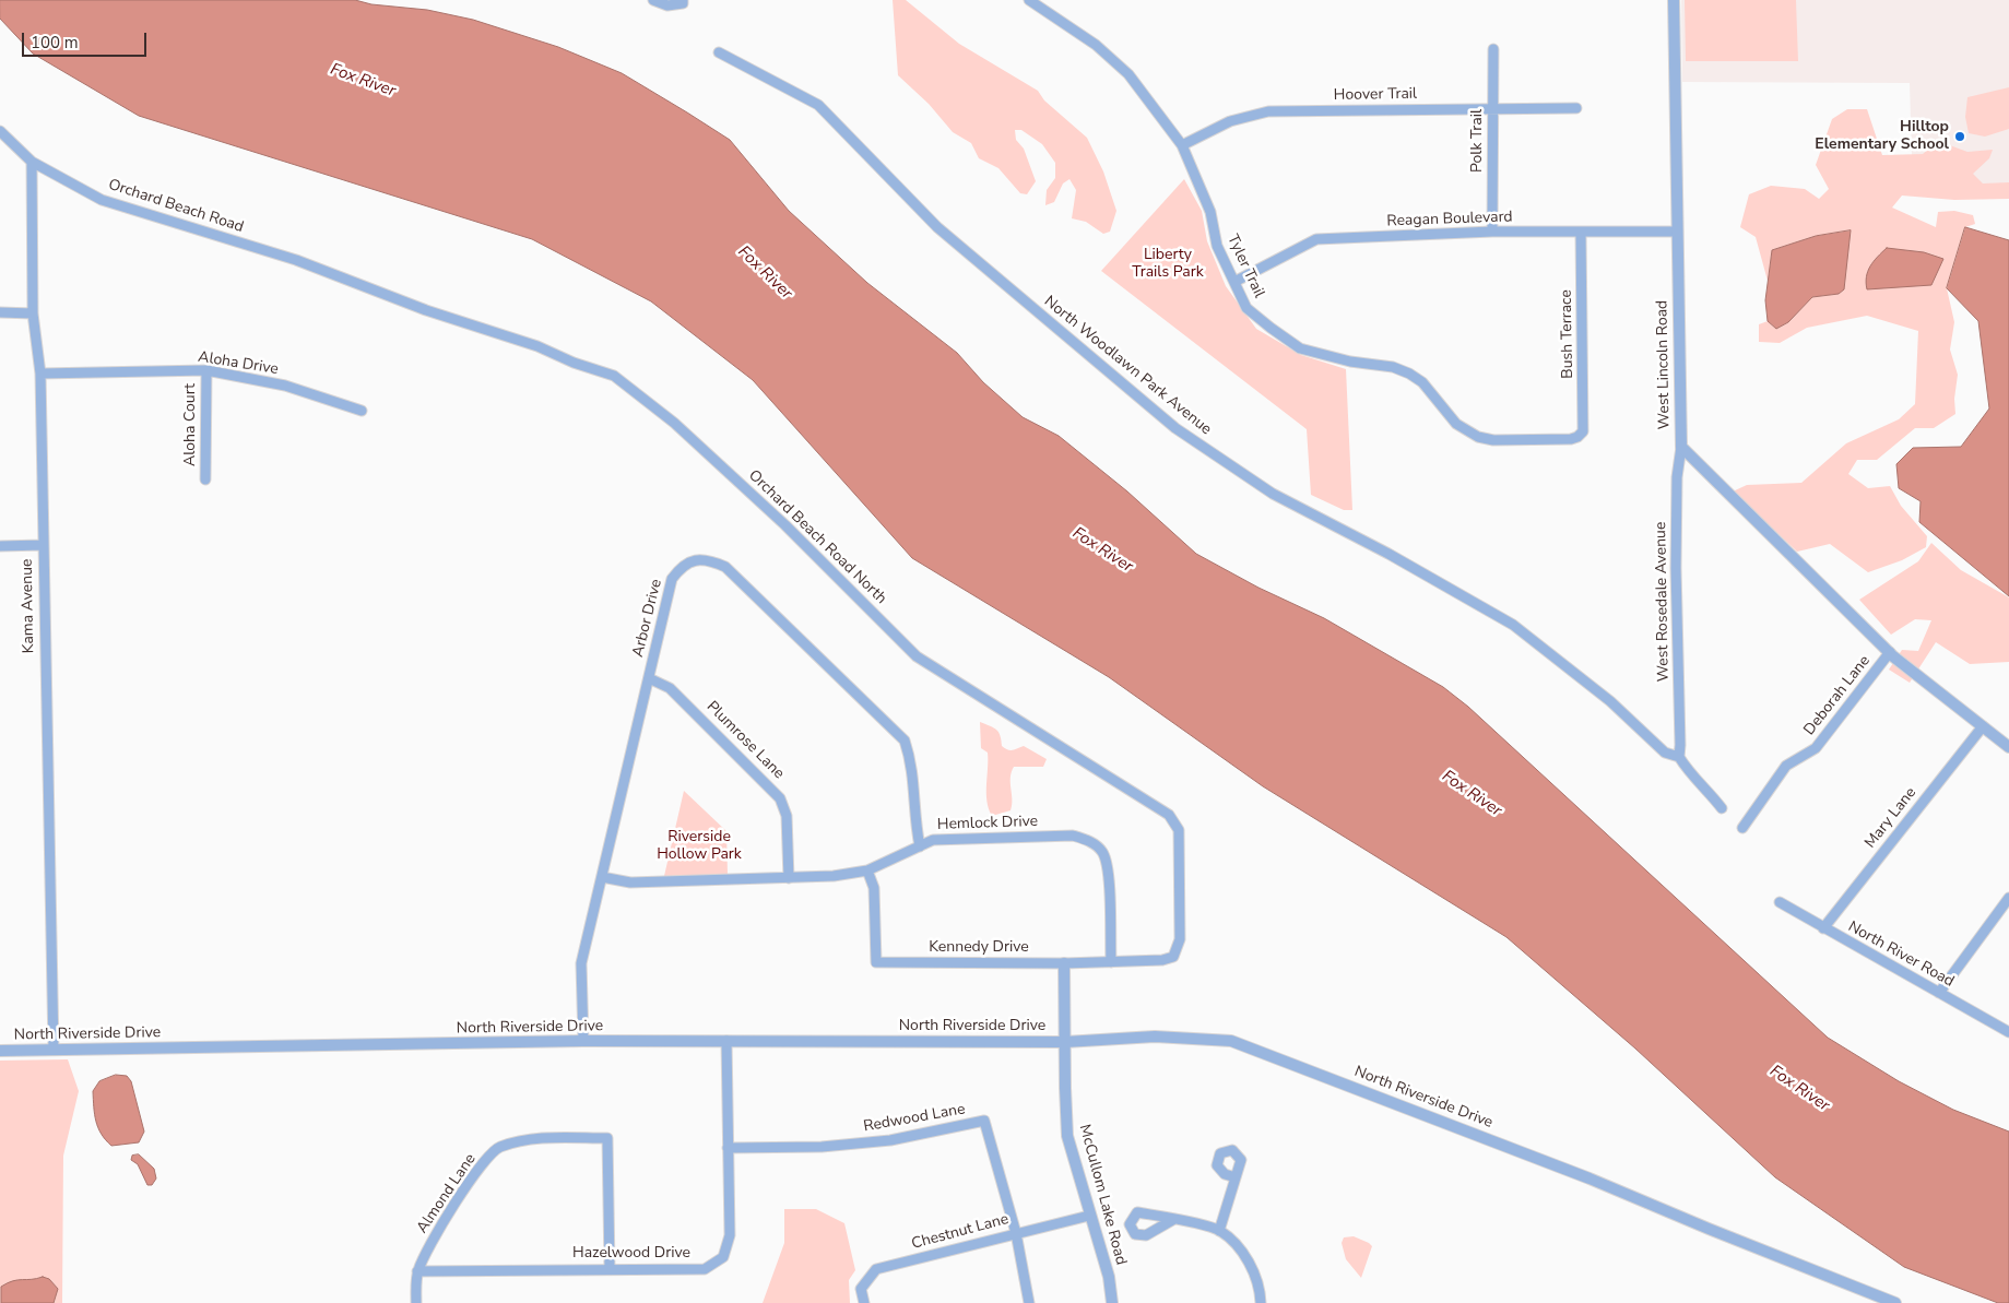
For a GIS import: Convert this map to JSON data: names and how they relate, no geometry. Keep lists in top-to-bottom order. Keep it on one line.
{"streets":{"street":["Hoover Trail","Polk Trail","Orchard Beach Road","Reagan Boulevard","Tyler Trail","Bush Terrace","Aloha Drive","West Lincoln Road","North Woodlawn Park Avenue","Aloha Court","Orchard Beach Road North","West Rosedale Avenue","Kama Avenue","Arbor Drive","Deborah Lane","Plumrose Lane","Mary Lane","Hemlock Drive","Kennedy Drive","North River Road","North Riverside Drive","Redwood Lane","Almond Lane","McCullom Lake Road","Chestnut Lane","Hazelwood Drive"]},"crossings":[["Hoover Trail","Polk Trail"],["Hoover Trail","Tyler Trail"],["Polk Trail","Reagan Boulevard"],["Orchard Beach Road","Orchard Beach Road North"],["Orchard Beach Road","Kama Avenue"],["Reagan Boulevard","Tyler Trail"],["Reagan Boulevard","Bush Terrace"],["Reagan Boulevard","West Lincoln Road"],["Tyler Trail","Bush Terrace"],["Aloha Drive","Aloha Court"],["Aloha Drive","Kama Avenue"],["West Lincoln Road","West Rosedale Avenue"],["West Lincoln Road","Deborah Lane"],["West Lincoln Road","Mary Lane"],["North Woodlawn Park Avenue","West Rosedale Avenue"],["Orchard Beach Road North","Kennedy Drive"],["Kama Avenue","North Riverside Drive"],["Arbor Drive","Plumrose Lane"],["Arbor Drive","Hemlock Drive"],["Arbor Drive","North Riverside Drive"],["Plumrose Lane","Hemlock Drive"],["Mary Lane","North River Road"],["Hemlock Drive","Kennedy Drive"],["Kennedy Drive","McCullom Lake Road"],["North Riverside Drive","McCullom Lake Road"],["North Riverside Drive","Hazelwood Drive"],["Redwood Lane","Chestnut Lane"],["Redwood Lane","Hazelwood Drive"],["Almond Lane","Hazelwood Drive"],["McCullom Lake Road","Chestnut Lane"]],"water":["Fox River"],"parks":["Liberty Trails Park","Riverside Hollow Park"],"places":["Hilltop Elementary School"],"scale_bar":"100 m"}
